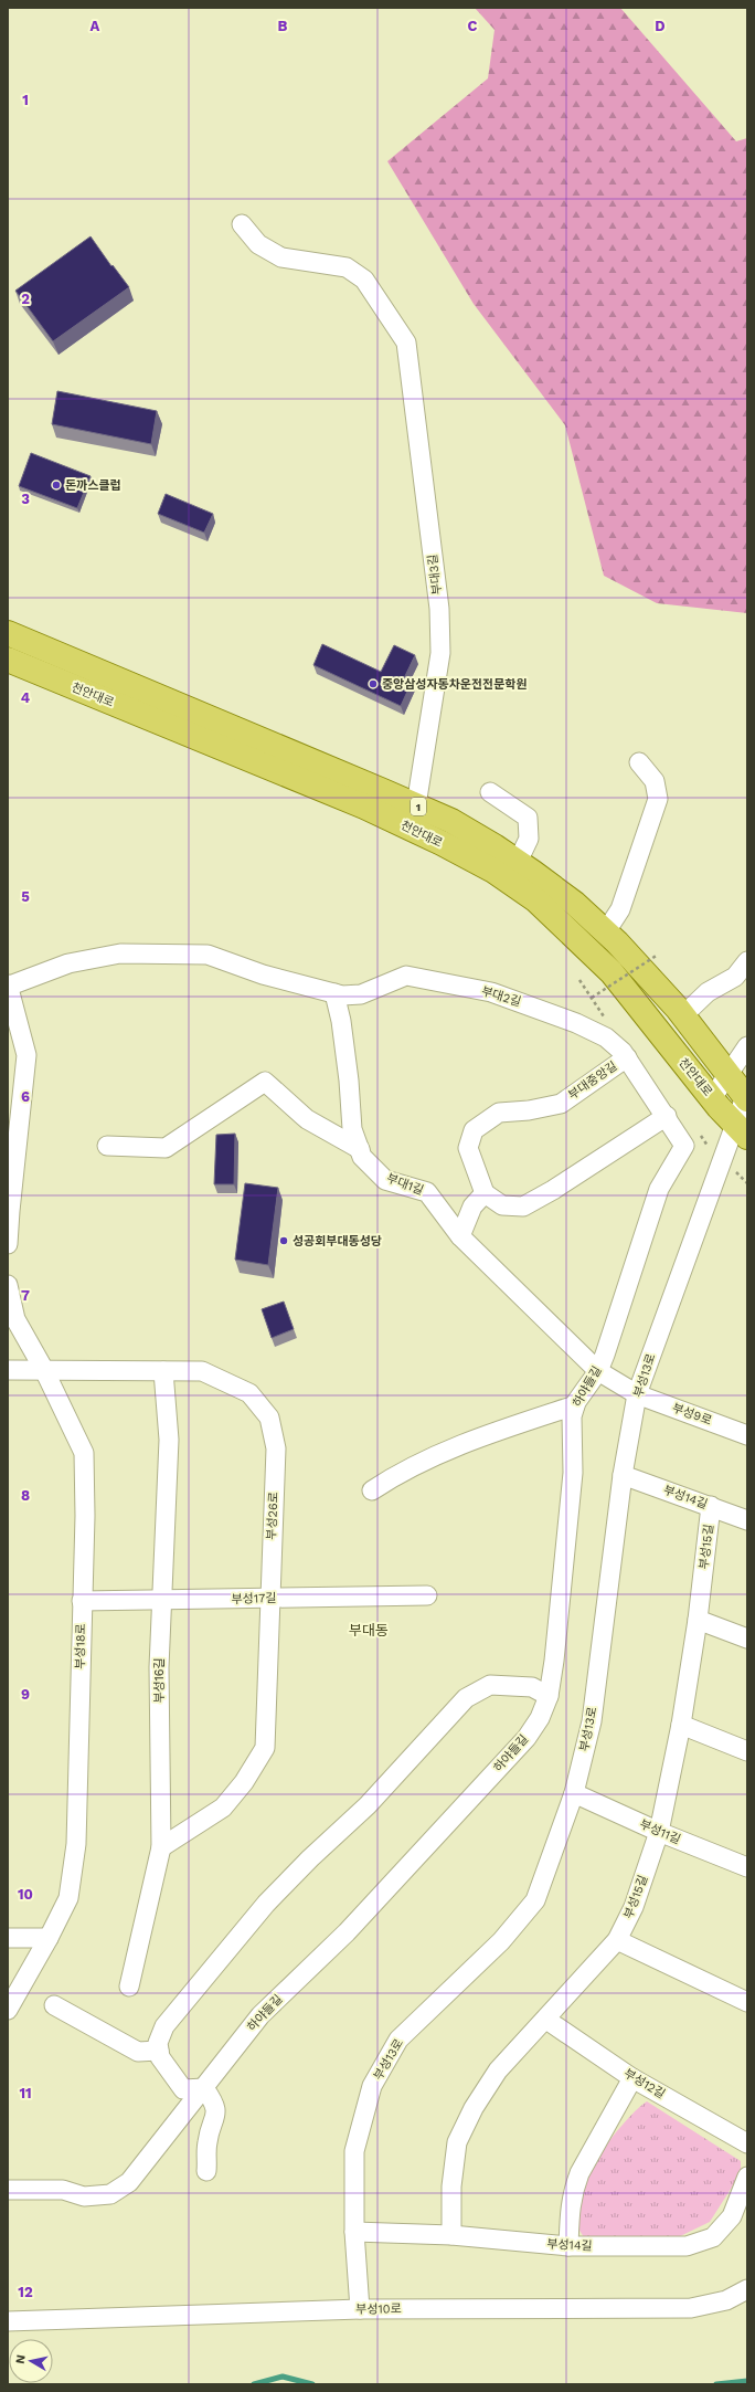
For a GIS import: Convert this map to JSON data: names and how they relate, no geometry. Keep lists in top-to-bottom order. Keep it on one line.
{"streets":{"main road":["천안대로","1"],"street":["부대3길","부대2길","부대중앙길","부대1길","부성13로","하야들길","부성9로","부성14길","부성26로","부성15길","부성17길","부성18로","부성16길","부성11길","부성12길","부성10로"]},"crossings":[["부대3길","천안대로"],["천안대로","부성13로"],["부대2길","부대중앙길"],["부대2길","부대1길"],["부대2길","하야들길"],["부대1길","하야들길"],["부대1길","부성9로"],["부성13로","부성9로"],["부성13로","부성14길"],["부성13로","부성11길"],["부성13로","부성10로"],["하야들길","부성9로"],["부성14길","부성15길"],["부성26로","부성17길"],["부성26로","부성18로"],["부성26로","부성16길"],["부성15길","부성11길"],["부성15길","부성12길"],["부성17길","부성18로"],["부성17길","부성16길"]],"districts":["부대동"],"places":["돈까스클럽","중앙삼성자동차운전전문학원","성공회부대동성당"],"north":"left","grid":{"columns":["A","B","C","D"],"rows":["1","2","3","4","5","6","7","8","9","10","11","12"]}}
